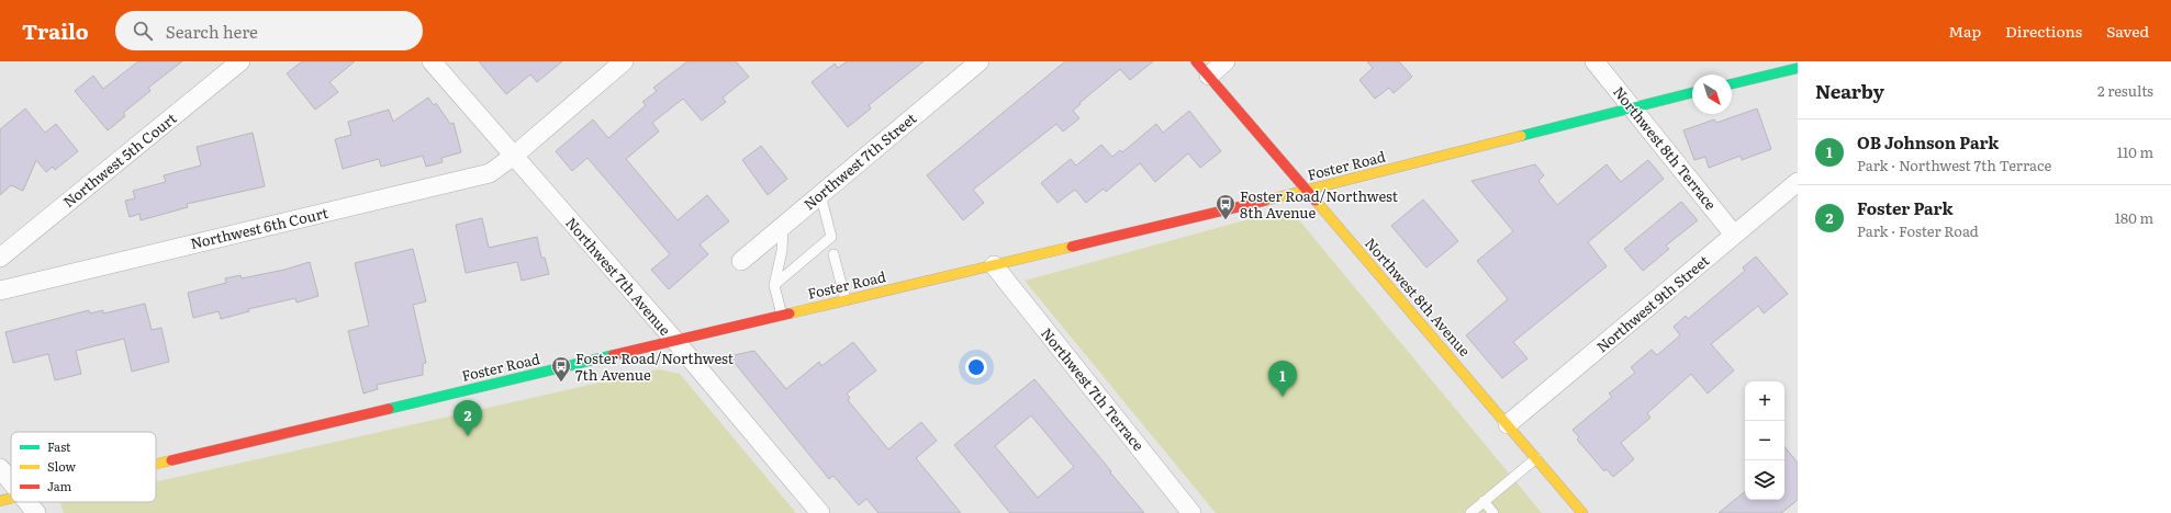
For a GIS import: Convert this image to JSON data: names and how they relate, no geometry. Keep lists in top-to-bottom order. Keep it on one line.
{"streets":{"street":["Northwest 8th Terrace","Northwest 5th Court","Northwest 7th Street","Foster Road","Northwest 6th Court","Northwest 7th Avenue","Northwest 8th Avenue","Northwest 9th Street","Northwest 7th Terrace"]},"crossings":[["Northwest 8th Terrace","Foster Road"],["Northwest 8th Terrace","Northwest 9th Street"],["Foster Road","Northwest 7th Avenue"],["Foster Road","Northwest 8th Avenue"],["Foster Road","Northwest 7th Terrace"],["Northwest 6th Court","Northwest 7th Avenue"],["Northwest 8th Avenue","Northwest 9th Street"]],"places":{"bus stop":["Foster Road/Northwest 8th Avenue","Foster Road/Northwest 7th Avenue"]},"legend":["Fast","Slow","Jam"],"north":"bottom right","page":{"header":"Trailo","search":"Search here","nav":["Map","Directions","Saved"],"heading":["Nearby","2 results"],"list":[{"mark":"1","name":"OB Johnson Park","note":"Park · Northwest 7th Terrace","value":"110 m"},{"mark":"2","name":"Foster Park","note":"Park · Foster Road","value":"180 m"}],"pins":["1","2"],"map_buttons":["+","−"]}}
